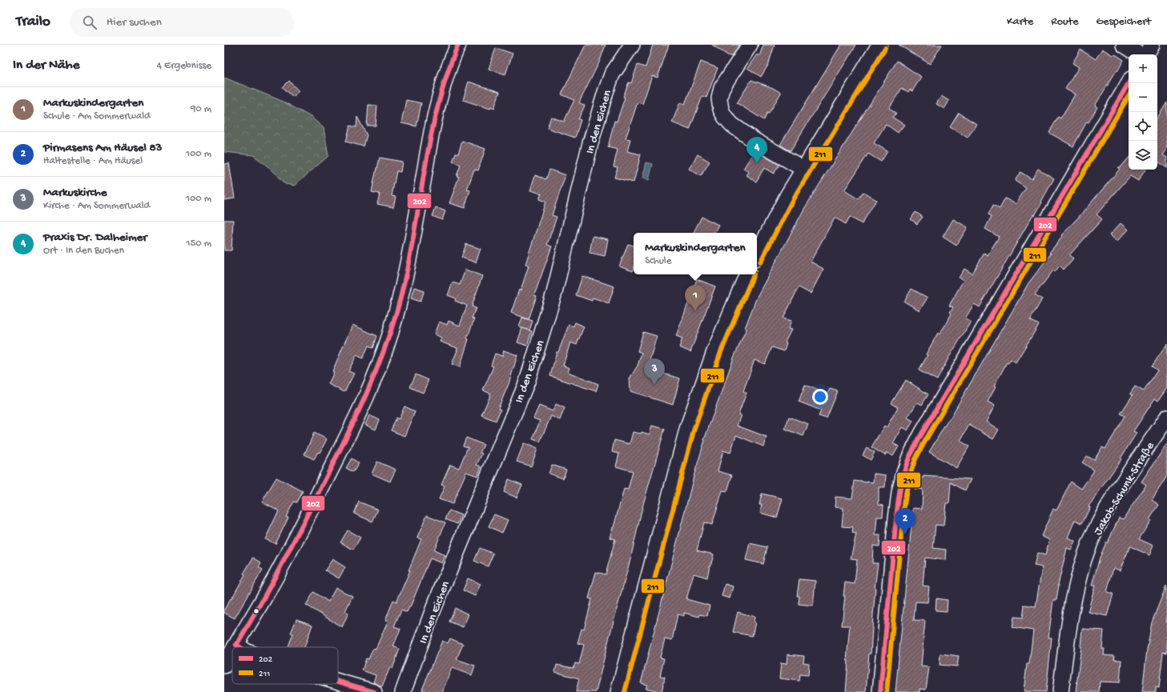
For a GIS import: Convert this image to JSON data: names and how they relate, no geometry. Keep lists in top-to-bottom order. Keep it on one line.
{"streets":{"street":["In den Eichen","Jakob-Schunk-Straße"]},"lines":["transit line 202","transit line 211"],"legend":["202","211"],"page":{"header":"Trailo","search":"Hier suchen","nav":["Karte","Route","Gespeichert"],"heading":["In der Nähe","4 Ergebnisse"],"map_buttons":["+","−"],"list":[{"mark":"1","name":"Markuskindergarten","note":"Schule · Am Sommerwald","value":"90 m"},{"mark":"2","name":"Pirmasens Am Häusel 83","note":"Haltestelle · Am Häusel","value":"100 m"},{"mark":"3","name":"Markuskirche","note":"Kirche · Am Sommerwald","value":"100 m"},{"mark":"4","name":"Praxis Dr. Dalheimer","note":"Ort · In den Buchen","value":"150 m"}],"pins":["4","1","3","2"],"popup":["Markuskindergarten","Schule"]}}
